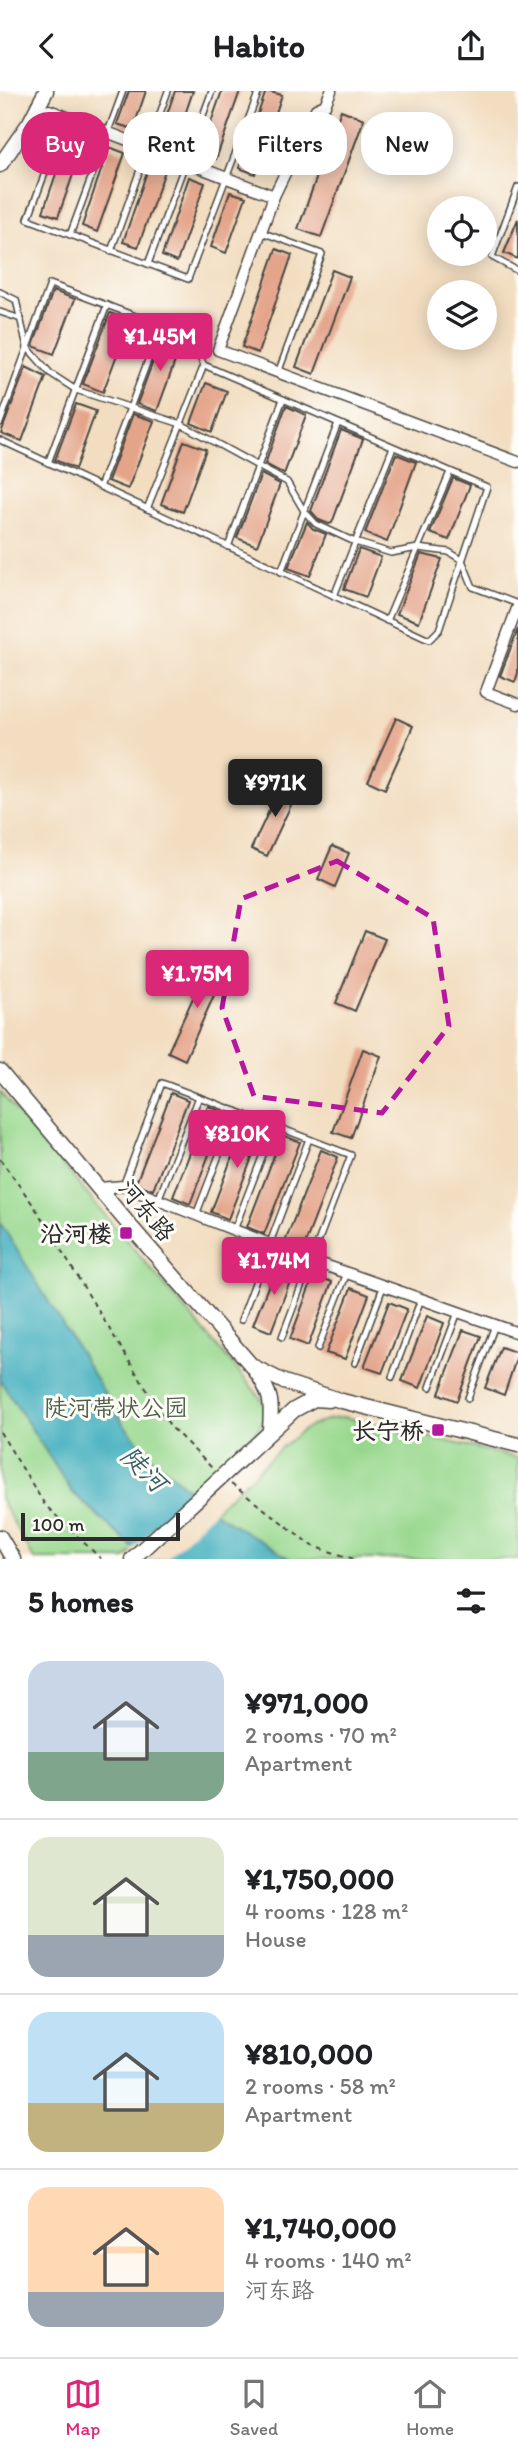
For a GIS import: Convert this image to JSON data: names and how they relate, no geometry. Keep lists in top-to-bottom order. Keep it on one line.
{"streets":{"street":["河东路"]},"water":["陡河"],"parks":["陡河带状公园"],"places":{"transit":["沿河楼","长宁桥"]},"scale_bar":"100 m","page":{"header":"Habito","chip":["Buy","Rent","Filters","New"],"price":["¥1.45M","¥971K","¥1.75M","¥810K","¥1.74M"],"scale":"100 m","heading":"5 homes","list":[{"name":"¥971,000","note":"2 rooms · 70 m² · Apartment"},{"name":"¥1,750,000","note":"4 rooms · 128 m² · House"},{"name":"¥810,000","note":"2 rooms · 58 m² · Apartment"},{"name":"¥1,740,000","note":"4 rooms · 140 m² · 河东路"}],"tabs":["Map","Saved","Home"]}}
